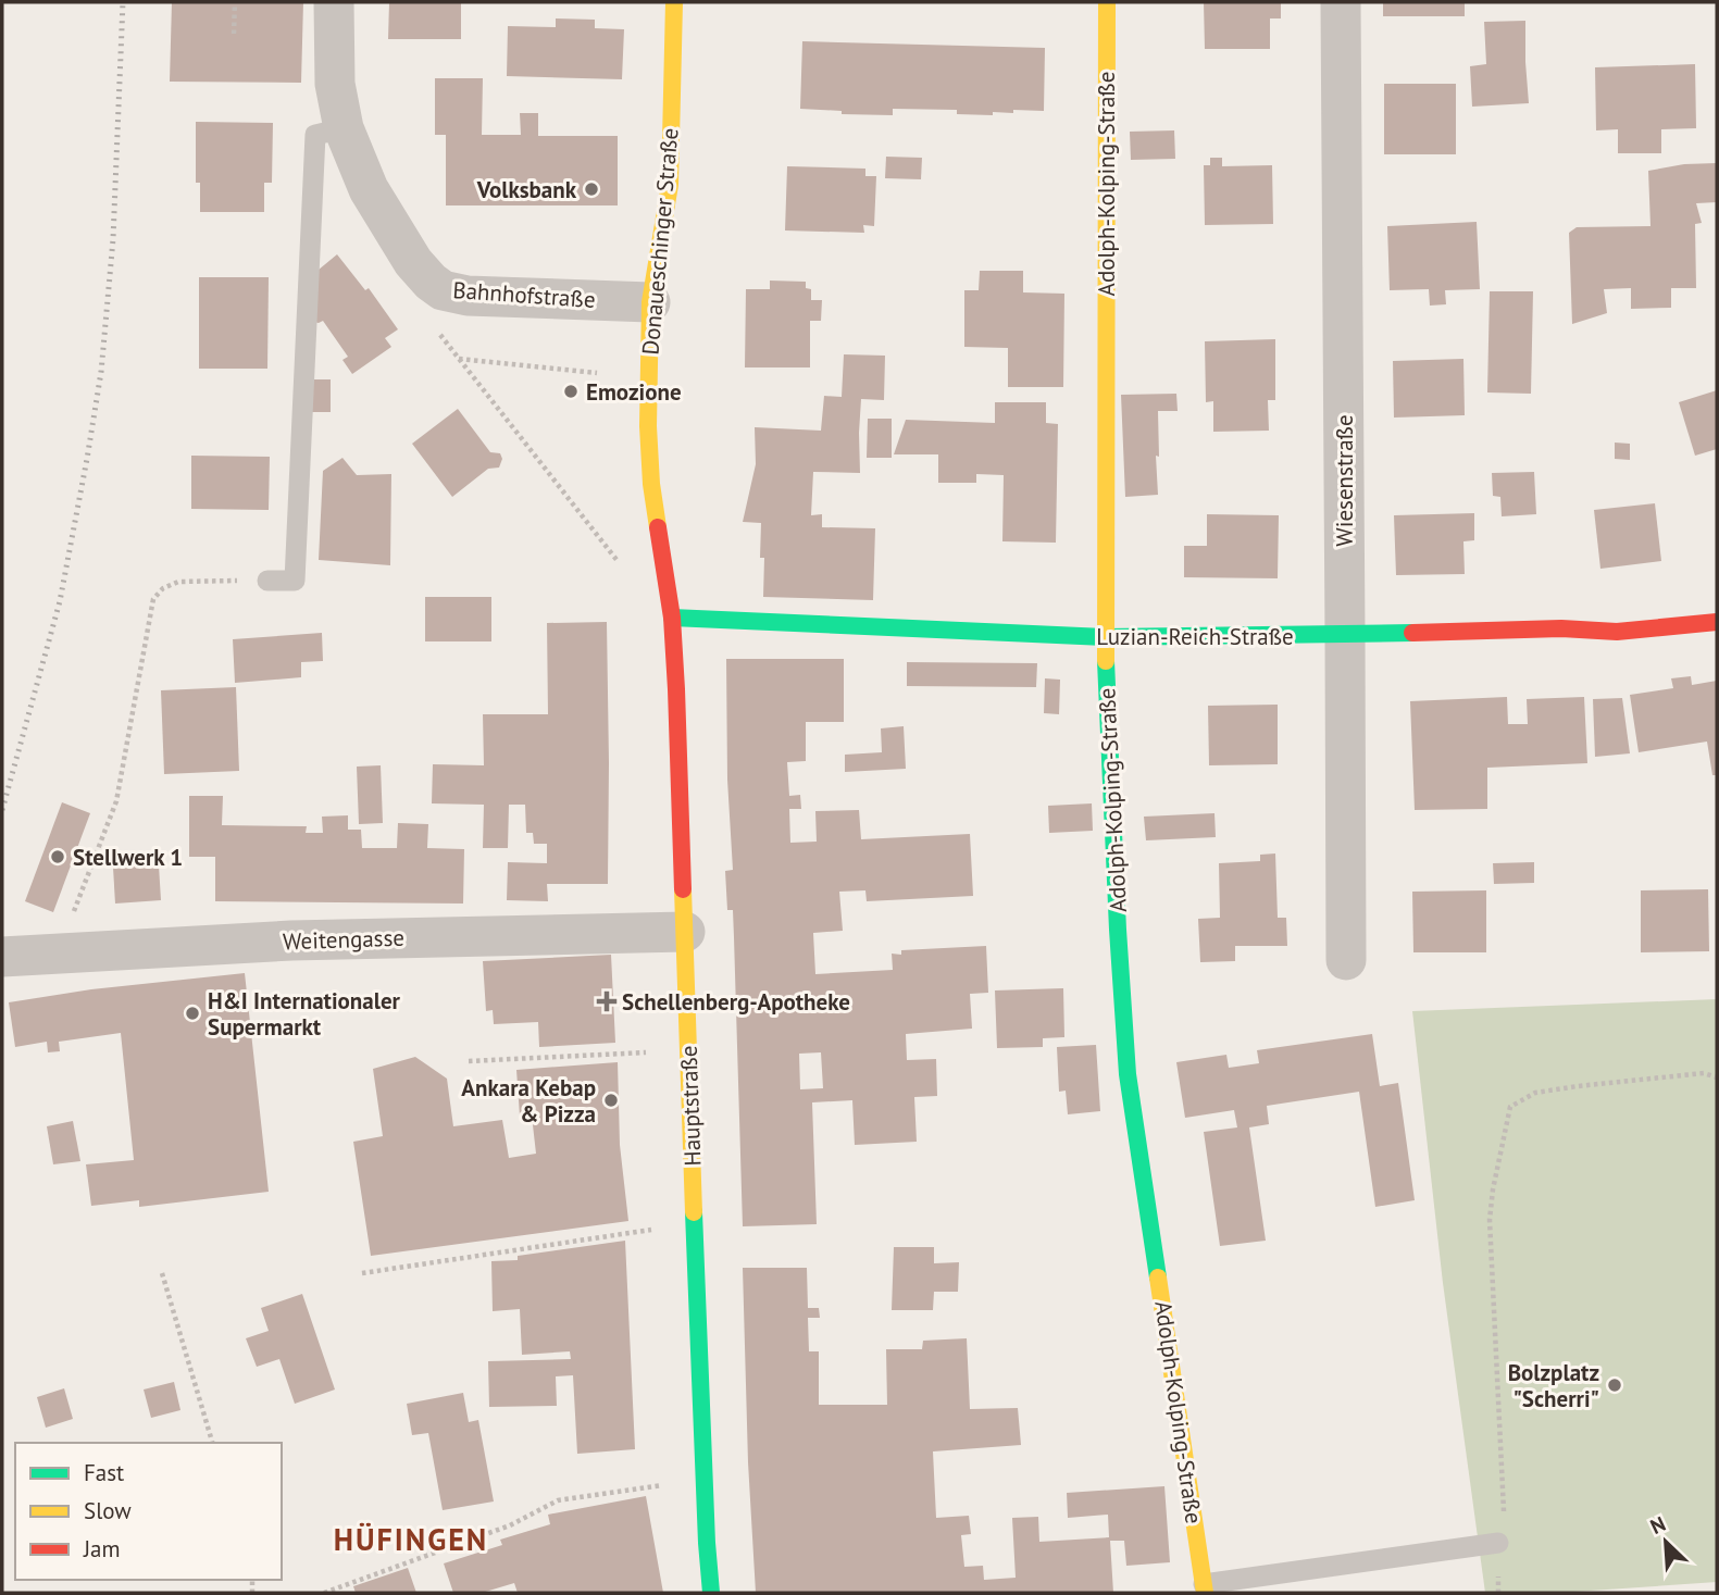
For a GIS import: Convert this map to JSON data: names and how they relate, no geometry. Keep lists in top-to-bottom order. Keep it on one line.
{"streets":{"street":["Adolph-Kolping-Straße","Donaueschinger Straße","Bahnhofstraße","Wiesenstraße","Luzian-Reich-Straße","Weitengasse","Hauptstraße"]},"crossings":[["Adolph-Kolping-Straße","Luzian-Reich-Straße"],["Donaueschinger Straße","Bahnhofstraße"],["Donaueschinger Straße","Luzian-Reich-Straße"],["Donaueschinger Straße","Hauptstraße"],["Wiesenstraße","Luzian-Reich-Straße"],["Luzian-Reich-Straße","Hauptstraße"],["Weitengasse","Hauptstraße"]],"districts":["HÜFINGEN"],"places":{"other":["Volksbank","Emozione","Stellwerk 1","H&I Internationaler Supermarkt","Ankara Kebap & Pizza","Bolzplatz \"Scherri\""],"health":["Schellenberg-Apotheke"]},"legend":["Fast","Slow","Jam"],"north":"top left"}
